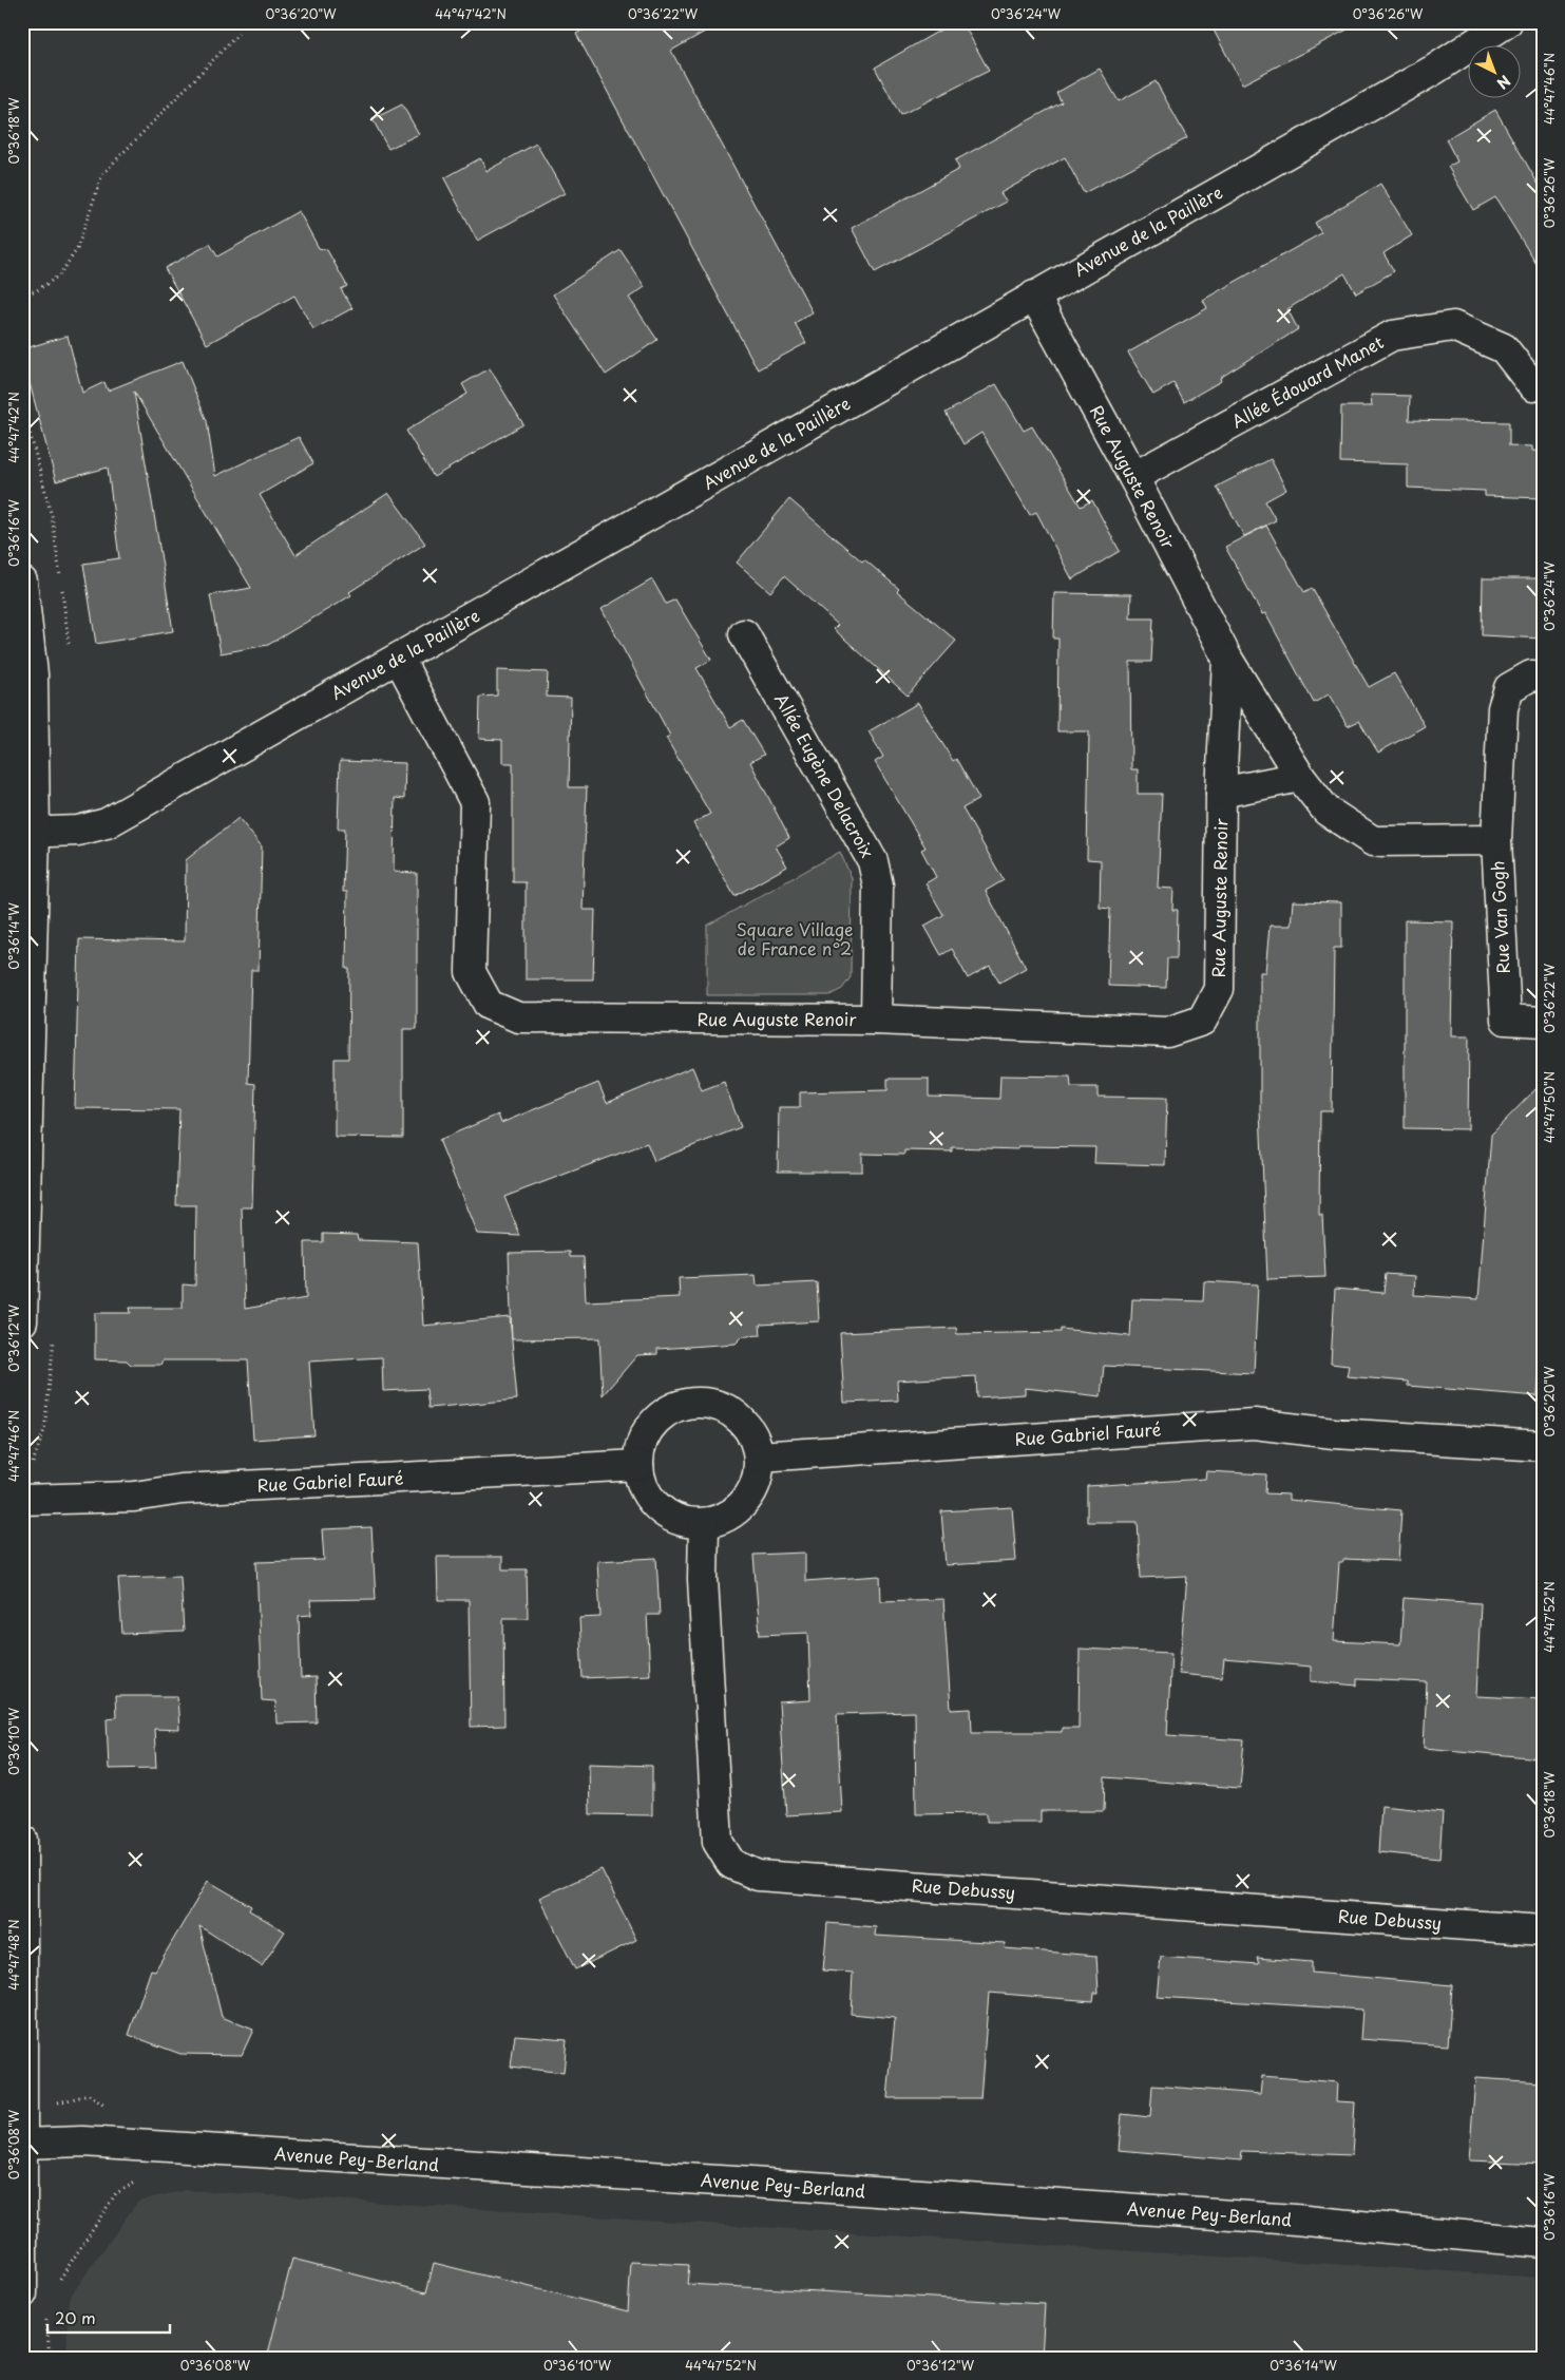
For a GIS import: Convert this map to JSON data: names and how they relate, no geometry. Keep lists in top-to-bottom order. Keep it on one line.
{"streets":{"street":["Avenue de la Paillère","Allée Édouard Manet","Rue Auguste Renoir","Allée Eugène Delacroix","Rue Van Gogh","Rue Gabriel Fauré","Rue Debussy","Avenue Pey-Berland"]},"crossings":[["Avenue de la Paillère","Rue Auguste Renoir"],["Allée Édouard Manet","Rue Auguste Renoir"],["Rue Auguste Renoir","Allée Eugène Delacroix"],["Rue Auguste Renoir","Rue Van Gogh"],["Rue Gabriel Fauré","Rue Debussy"]],"parks":["Square Village de France n°2"],"scale_bar":"20 m","north":"bottom right","coordinates":["0°36'20\"W","44°47'42\"N","0°36'22\"W","0°36'24\"W","0°36'26\"W","44°47'46\"N","0°36'18\"W","0°36'16\"W","0°36'14\"W","44°47'50\"N","0°36'12\"W","44°47'52\"N","0°36'10\"W","44°47'48\"N","0°36'08\"W"]}
